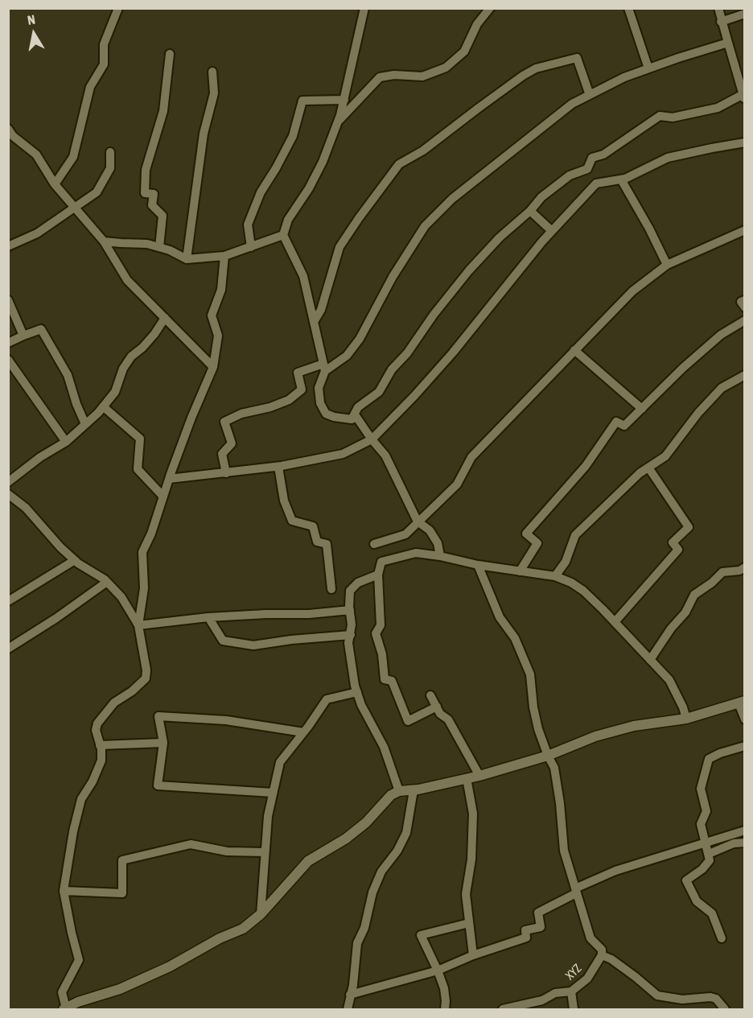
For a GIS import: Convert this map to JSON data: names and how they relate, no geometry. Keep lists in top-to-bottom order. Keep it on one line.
{"streets":{"street":["XYZ"]},"north":"top"}
